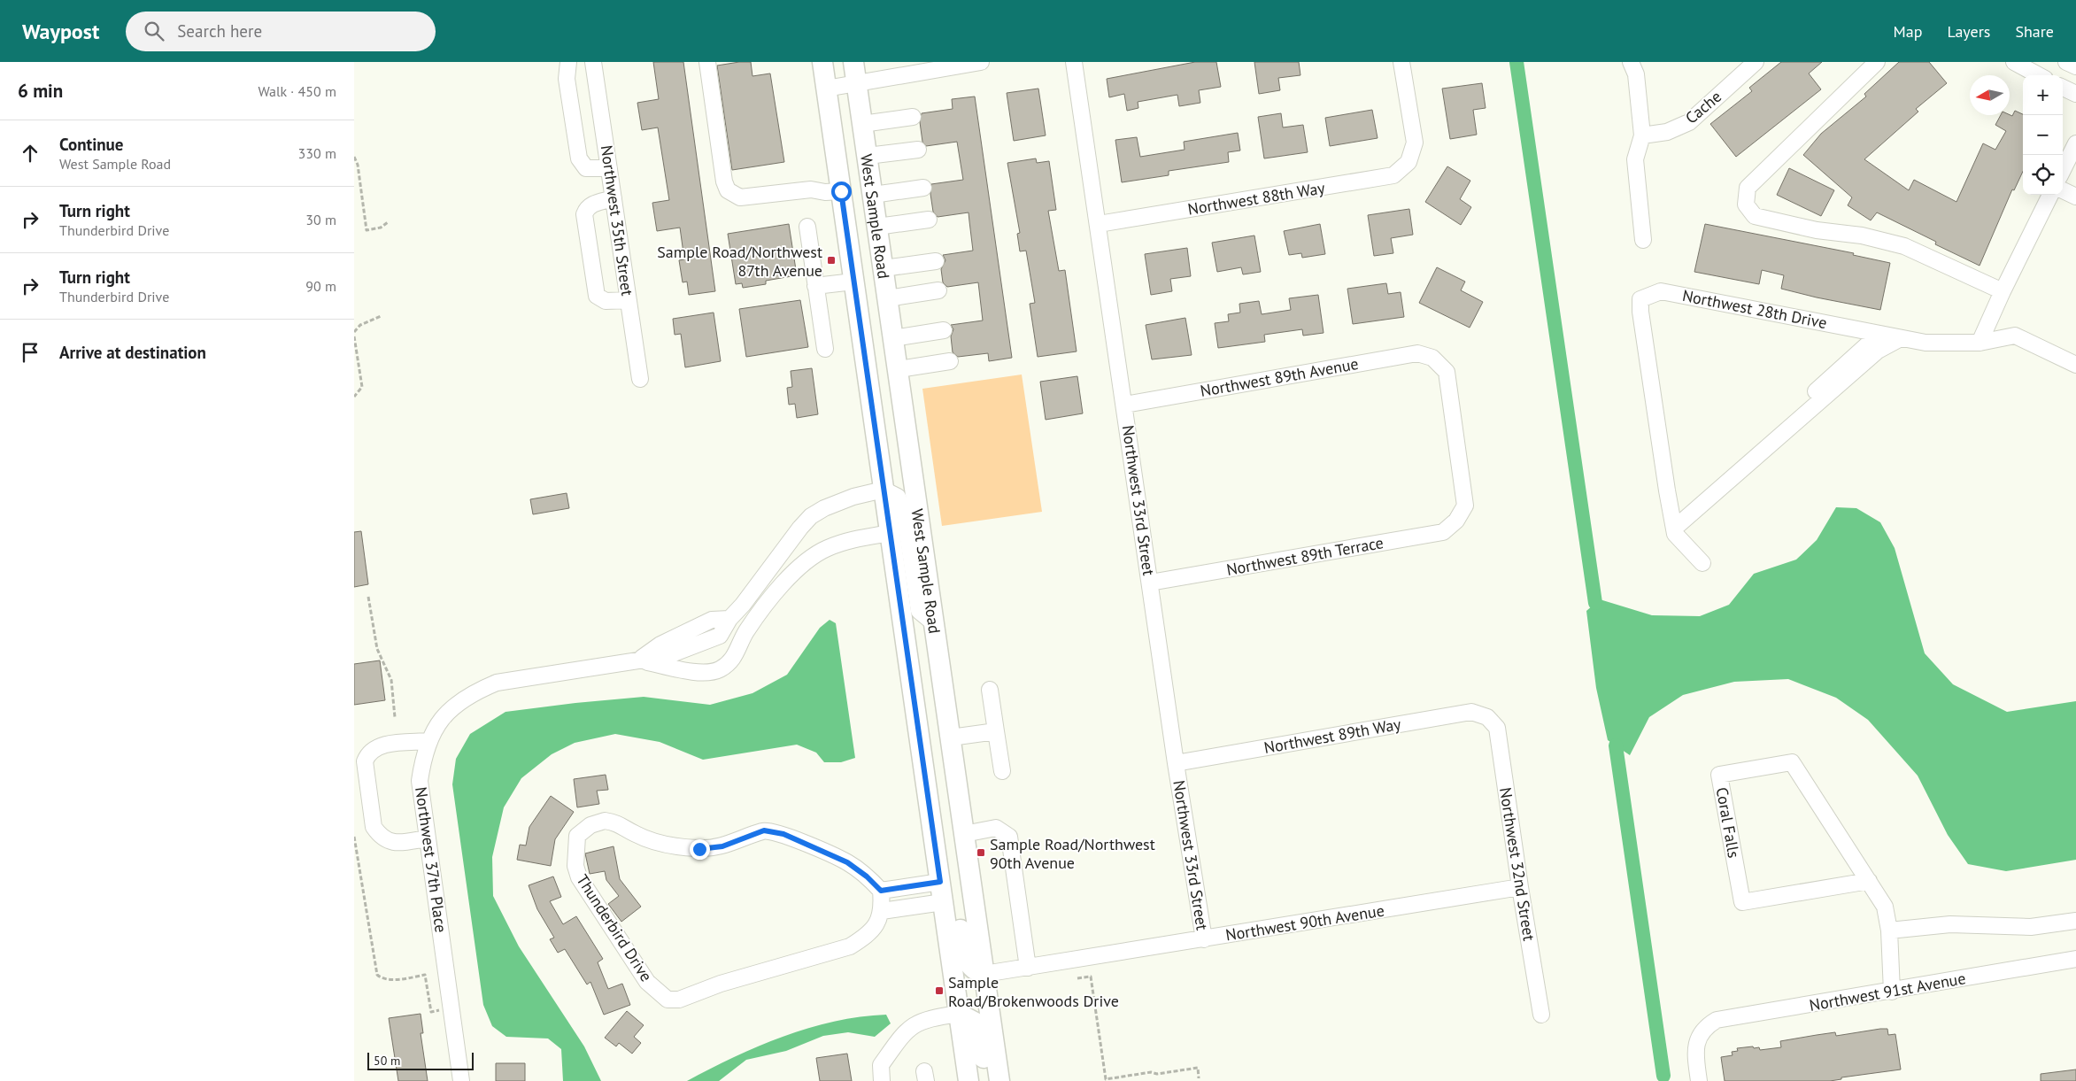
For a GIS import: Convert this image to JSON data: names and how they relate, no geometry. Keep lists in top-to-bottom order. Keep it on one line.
{"streets":{"main road":["West Sample Road"],"street":["Cache","Northwest 88th Way","Northwest 35th Street","Northwest 28th Drive","Northwest 89th Avenue","Northwest 33rd Street","Northwest 89th Terrace","Northwest 89th Way","Coral Falls","Northwest 37th Place","Northwest 32nd Street","Northwest 90th Avenue","Thunderbird Drive","Northwest 91st Avenue"]},"crossings":[["Northwest 88th Way","Northwest 33rd Street"],["West Sample Road","Northwest 37th Place"],["West Sample Road","Northwest 90th Avenue"],["Northwest 89th Avenue","Northwest 33rd Street"],["Northwest 89th Avenue","Northwest 89th Terrace"],["Northwest 33rd Street","Northwest 89th Terrace"],["Northwest 33rd Street","Northwest 89th Way"],["Northwest 33rd Street","Northwest 90th Avenue"],["Northwest 89th Way","Northwest 32nd Street"],["Coral Falls","Northwest 91st Avenue"],["Northwest 32nd Street","Northwest 90th Avenue"]],"places":{"transit":["Sample Road/Northwest 87th Avenue","Sample Road/Northwest 90th Avenue","Sample Road/Brokenwoods Drive"]},"scale_bar":"50 m","north":"left","page":{"header":"Waypost","search":"Search here","nav":["Map","Layers","Share"],"heading":["6 min","Walk · 450 m"],"map_buttons":["+","−"],"list":[["Continue","West Sample Road","330 m"],["Turn right","Thunderbird Drive","30 m"],["Turn right","Thunderbird Drive","90 m"],"Arrive at destination"],"scale":"50 m"}}
